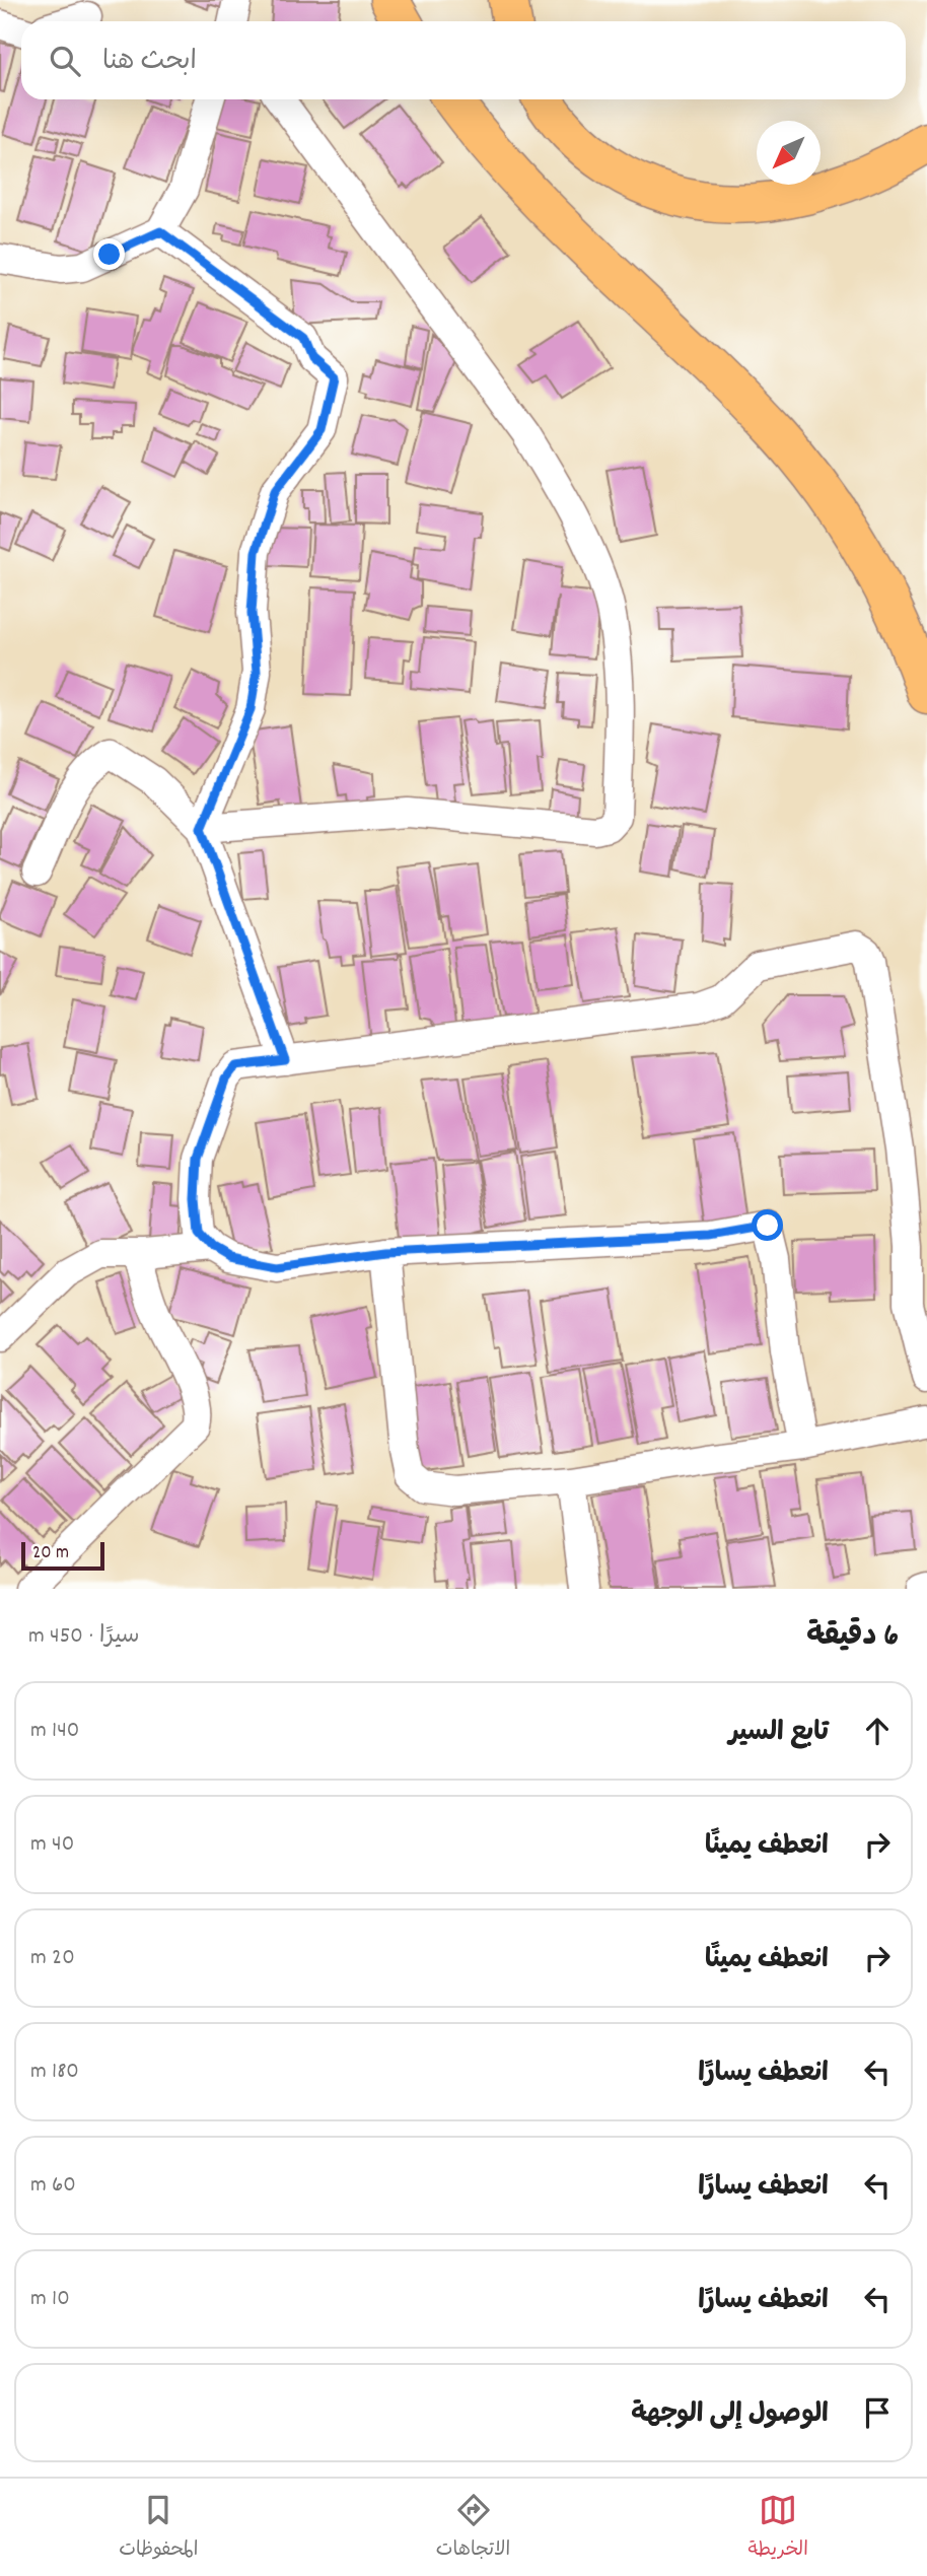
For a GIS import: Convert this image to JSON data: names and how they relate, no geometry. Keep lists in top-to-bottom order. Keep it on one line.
{"scale_bar":"20 m","north":"bottom left","page":{"search":"ابحث هنا","scale":"20 m","heading":["6 دقيقة","سيرًا · 450 m"],"list":[["تابع السير","140 m"],["انعطف يمينًا","40 m"],["انعطف يمينًا","20 m"],["انعطف يسارًا","180 m"],["انعطف يسارًا","60 m"],["انعطف يسارًا","10 m"],"الوصول إلى الوجهة"],"nav":["الخريطة","الاتجاهات","المحفوظات"]}}
